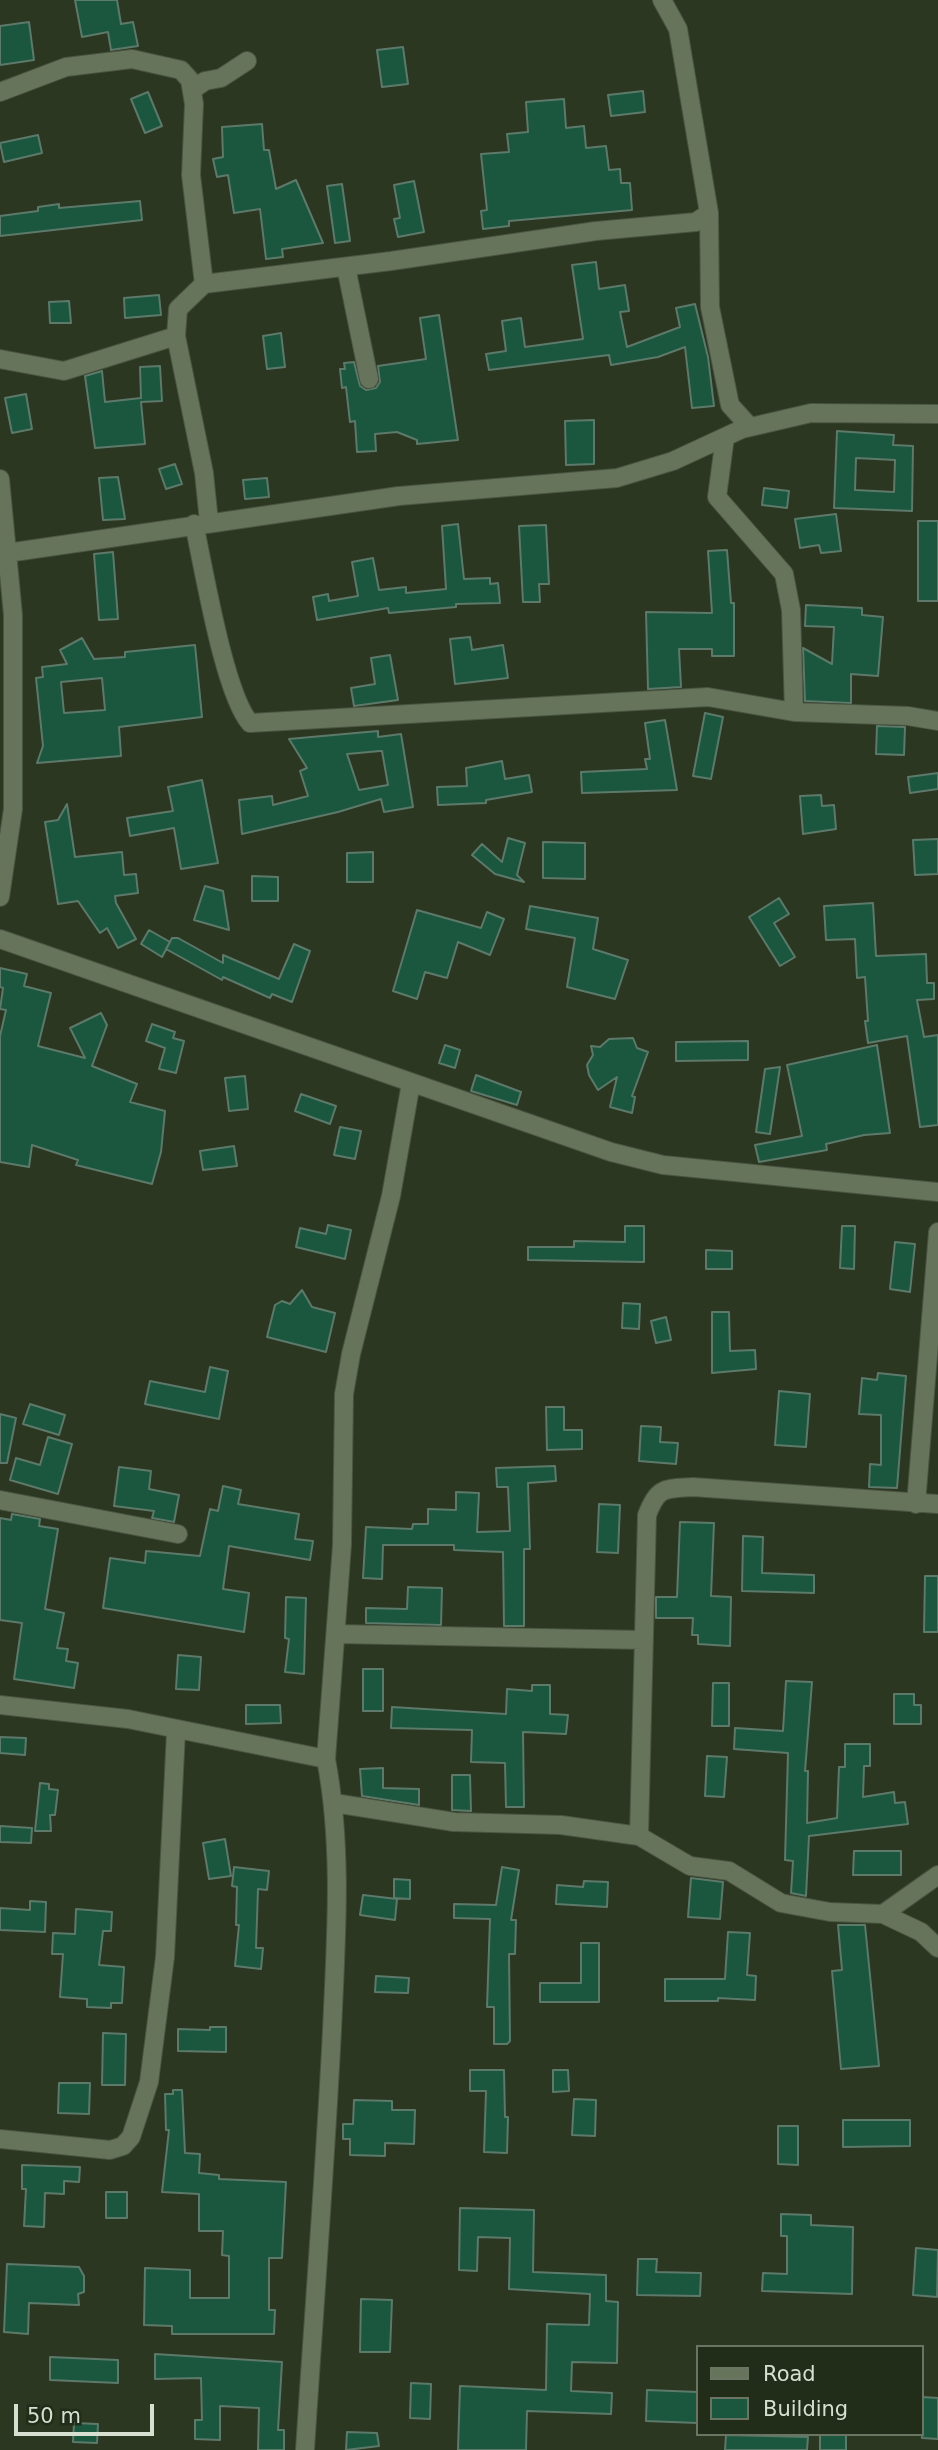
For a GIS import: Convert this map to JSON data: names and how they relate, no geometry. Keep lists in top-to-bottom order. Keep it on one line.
{"legend":["Road","Building"],"scale_bar":"50 m"}
